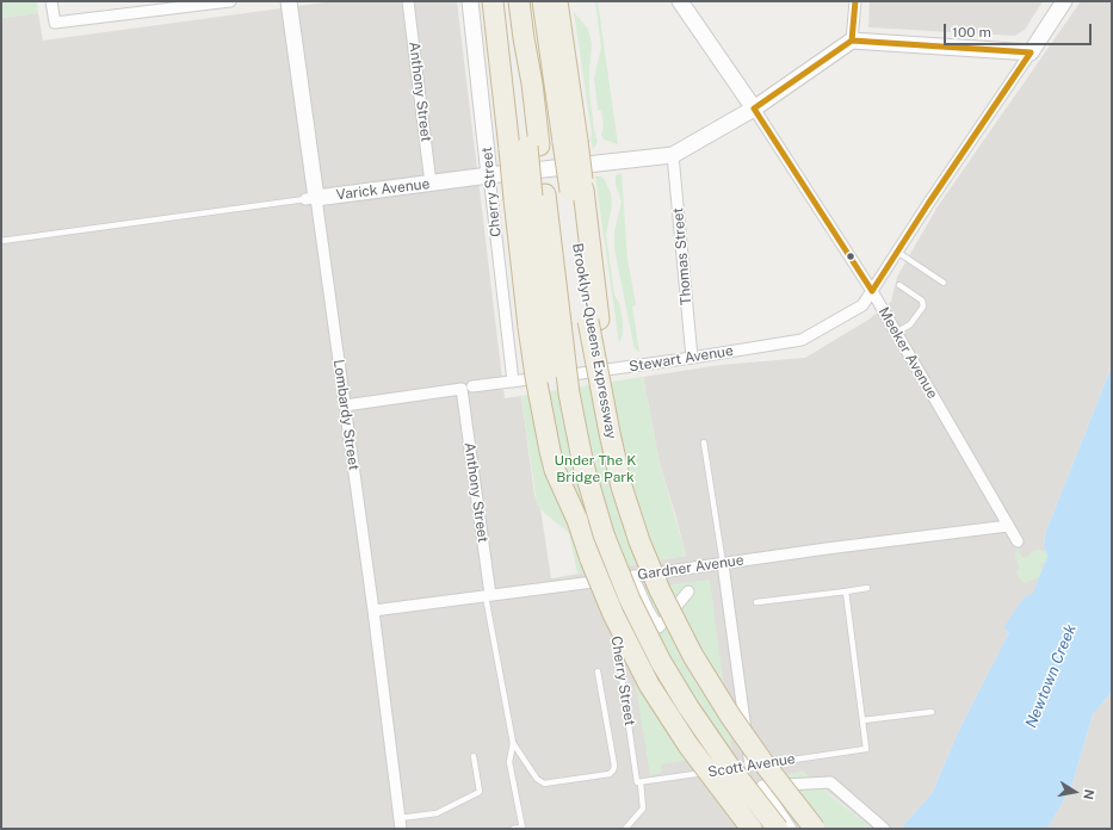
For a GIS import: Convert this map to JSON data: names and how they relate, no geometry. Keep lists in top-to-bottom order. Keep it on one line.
{"streets":{"highway":["Brooklyn-Queens Expressway"],"main road":["Varick Avenue","Cherry Street","Meeker Avenue","Lombardy Street"],"street":["Anthony Street","Thomas Street","Stewart Avenue","Gardner Avenue"],"lane":["Scott Avenue"]},"crossings":[["Anthony Street","Varick Avenue"],["Anthony Street","Stewart Avenue"],["Anthony Street","Gardner Avenue"],["Varick Avenue","Cherry Street"],["Varick Avenue","Thomas Street"],["Varick Avenue","Meeker Avenue"],["Varick Avenue","Lombardy Street"],["Cherry Street","Stewart Avenue"],["Cherry Street","Gardner Avenue"],["Cherry Street","Scott Avenue"],["Thomas Street","Stewart Avenue"],["Meeker Avenue","Stewart Avenue"],["Meeker Avenue","Gardner Avenue"],["Stewart Avenue","Lombardy Street"],["Lombardy Street","Gardner Avenue"]],"water":["Newtown Creek"],"parks":["Under The K Bridge Park"],"scale_bar":"100 m","north":"right"}
